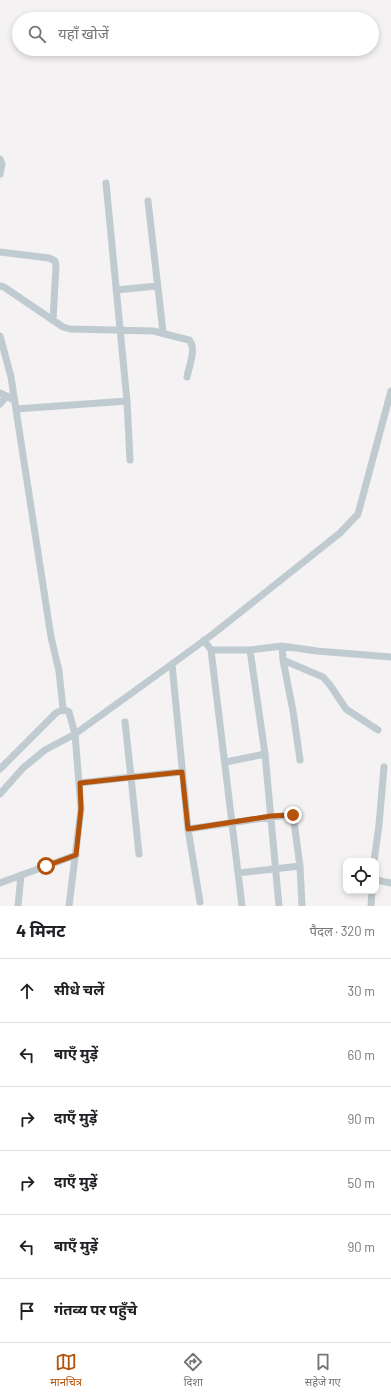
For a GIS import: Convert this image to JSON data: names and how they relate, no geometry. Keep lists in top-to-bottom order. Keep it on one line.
{"page":{"search":"यहाँ खोजें","heading":["4 मिनट","पैदल · 320 m"],"list":[["सीधे चलें","30 m"],["बाएँ मुड़ें","60 m"],["दाएँ मुड़ें","90 m"],["दाएँ मुड़ें","50 m"],["बाएँ मुड़ें","90 m"],"गंतव्य पर पहुँचे"],"nav":["मानचित्र","दिशा","सहेजे गए"]}}
